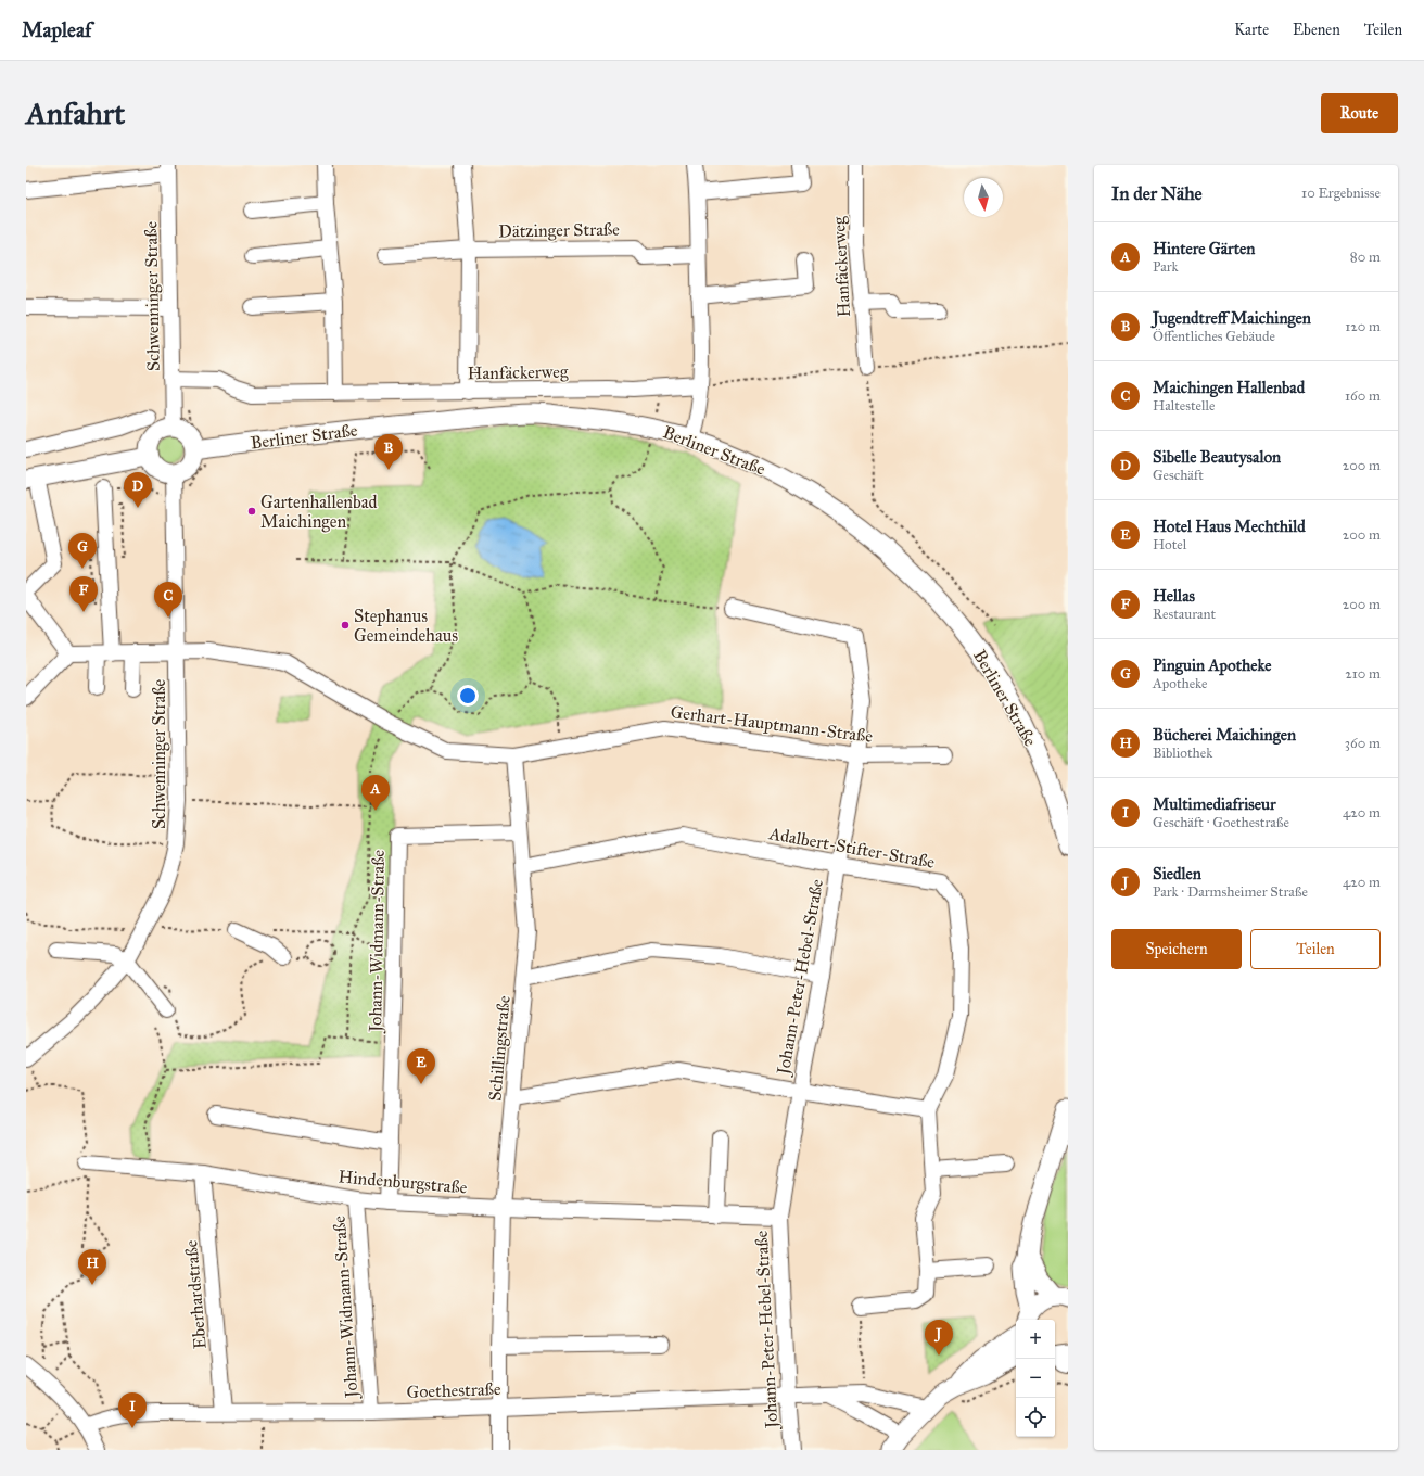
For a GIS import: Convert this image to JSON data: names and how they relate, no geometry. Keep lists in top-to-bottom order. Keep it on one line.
{"streets":{"main road":["Berliner Straße"],"street":["Dätzinger Straße","Hanfäckerweg","Schwenninger Straße","Gerhart-Hauptmann-Straße","Adalbert-Stifter-Straße","Johann-Widmann-Straße","Johann-Peter-Hebel-Straße","Schillingstraße","Hindenburgstraße","Eberhardstraße","Goethestraße"]},"crossings":[["Hanfäckerweg","Schwenninger Straße"],["Schwenninger Straße","Berliner Straße"],["Schwenninger Straße","Gerhart-Hauptmann-Straße"],["Gerhart-Hauptmann-Straße","Johann-Peter-Hebel-Straße"],["Gerhart-Hauptmann-Straße","Schillingstraße"],["Adalbert-Stifter-Straße","Johann-Peter-Hebel-Straße"],["Adalbert-Stifter-Straße","Schillingstraße"],["Johann-Widmann-Straße","Schillingstraße"],["Johann-Widmann-Straße","Hindenburgstraße"],["Johann-Widmann-Straße","Goethestraße"],["Johann-Peter-Hebel-Straße","Hindenburgstraße"],["Johann-Peter-Hebel-Straße","Goethestraße"],["Schillingstraße","Hindenburgstraße"],["Schillingstraße","Goethestraße"],["Hindenburgstraße","Eberhardstraße"],["Eberhardstraße","Goethestraße"]],"places":["Gartenhallenbad Maichingen","Stephanus Gemeindehaus"],"north":"bottom","page":{"header":"Mapleaf","nav":["Karte","Ebenen","Teilen"],"buttons":["Route",["Speichern","Teilen"]],"title":"Anfahrt","heading":["In der Nähe","10 Ergebnisse"],"list":[{"mark":"A","name":"Hintere Gärten","note":"Park","value":"80 m"},{"mark":"B","name":"Jugendtreff Maichingen","note":"Öffentliches Gebäude","value":"120 m"},{"mark":"C","name":"Maichingen Hallenbad","note":"Haltestelle","value":"160 m"},{"mark":"D","name":"Sibelle Beautysalon","note":"Geschäft","value":"200 m"},{"mark":"E","name":"Hotel Haus Mechthild","note":"Hotel","value":"200 m"},{"mark":"F","name":"Hellas","note":"Restaurant","value":"200 m"},{"mark":"G","name":"Pinguin Apotheke","note":"Apotheke","value":"210 m"},{"mark":"H","name":"Bücherei Maichingen","note":"Bibliothek","value":"360 m"},{"mark":"I","name":"Multimediafriseur","note":"Geschäft · Goethestraße","value":"420 m"},{"mark":"J","name":"Siedlen","note":"Park · Darmsheimer Straße","value":"420 m"}],"pins":["B","D","G","F","C","A","E","H","J","I"],"map_buttons":["+","−"]}}
